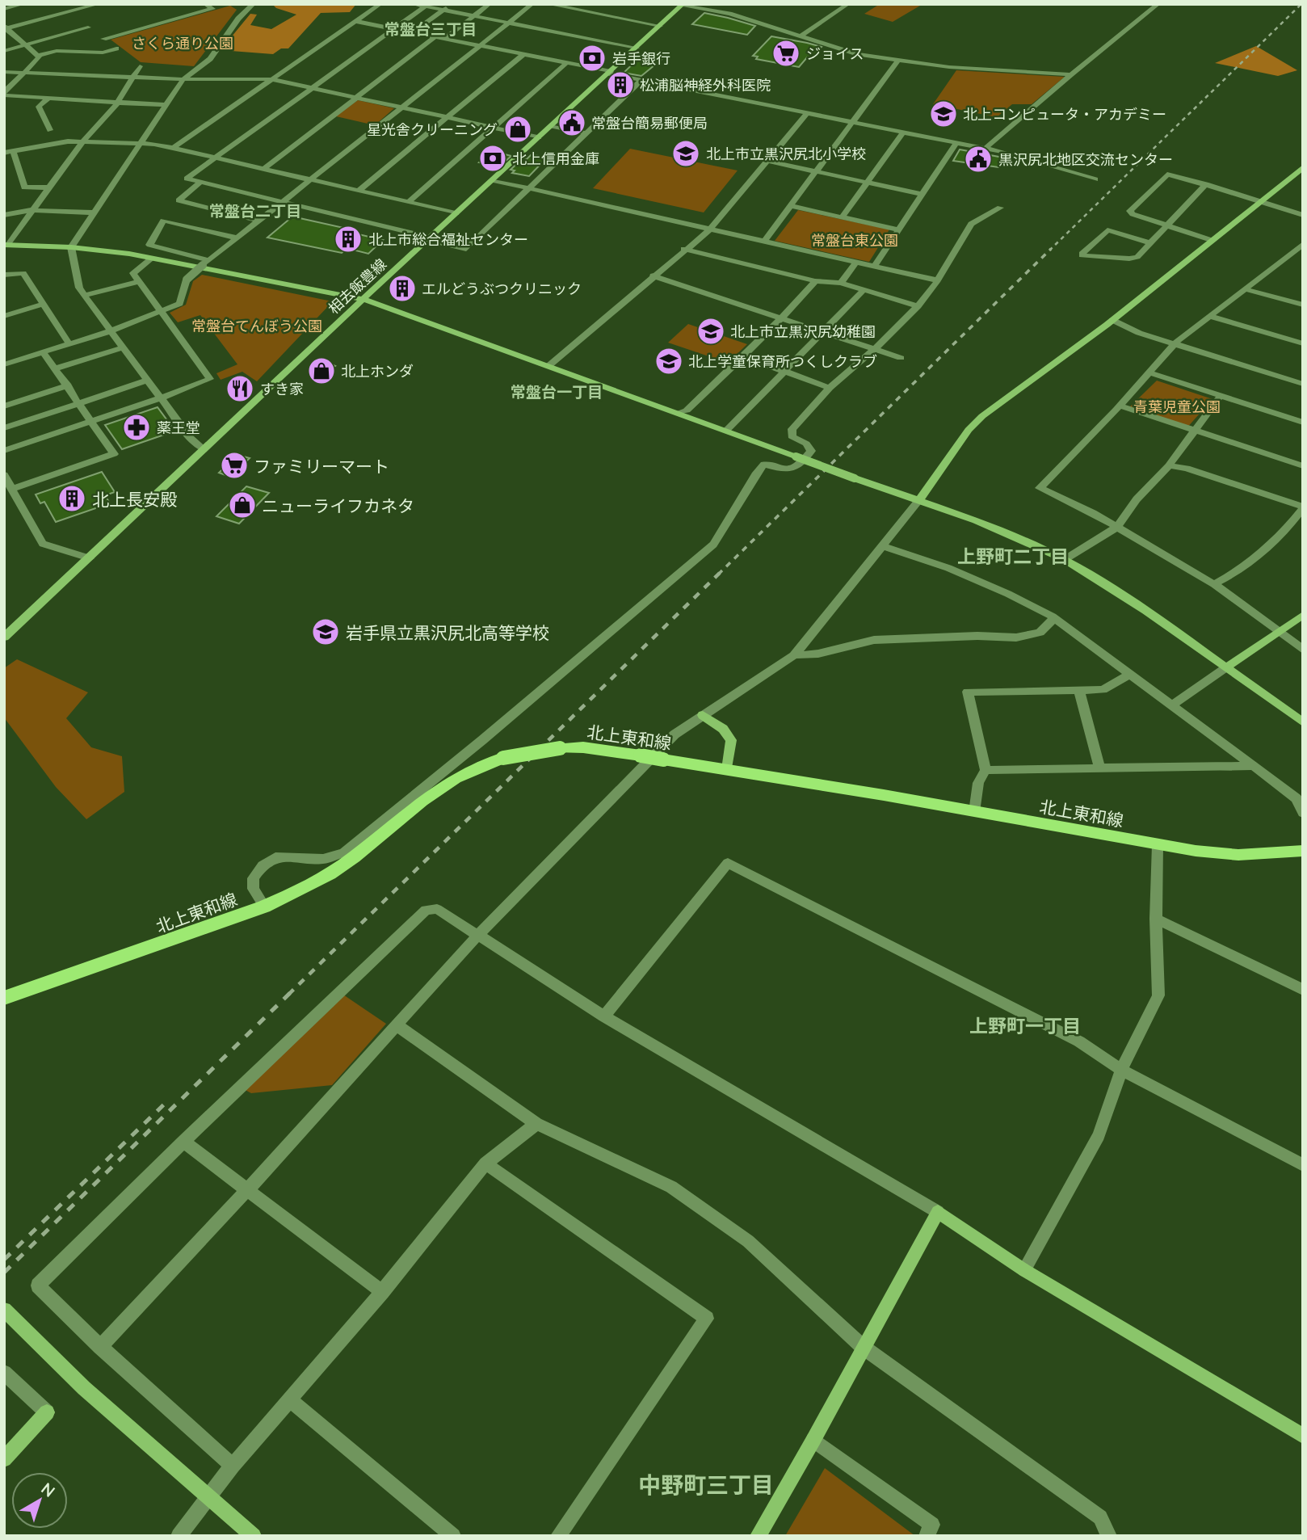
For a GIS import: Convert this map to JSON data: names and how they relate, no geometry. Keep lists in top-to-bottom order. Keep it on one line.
{"streets":{"main road":["北上東和線"],"street":["相去飯豊線"]},"districts":["常盤台三丁目","常盤台二丁目","常盤台一丁目","上野町二丁目","上野町一丁目","中野町三丁目"],"parks":["さくら通り公園","常盤台東公園","常盤台てんぼう公園","青葉児童公園"],"places":{"supermarket":["ジョイス","ファミリーマート"],"bank":["岩手銀行","北上信用金庫"],"building":["松浦脳神経外科医院","北上市総合福祉センター","エルどうぶつクリニック","北上長安殿"],"school or university":["北上コンピュータ・アカデミー","北上市立黒沢尻北小学校","北上市立黒沢尻幼稚園","北上学童保育所つくしクラブ","岩手県立黒沢尻北高等学校"],"public building":["常盤台簡易郵便局","黒沢尻北地区交流センター"],"shop":["星光舎クリーニング","北上ホンダ","ニューライフカネタ"],"restaurant":["すき家"],"pharmacy":["薬王堂"]},"north":"top right"}
